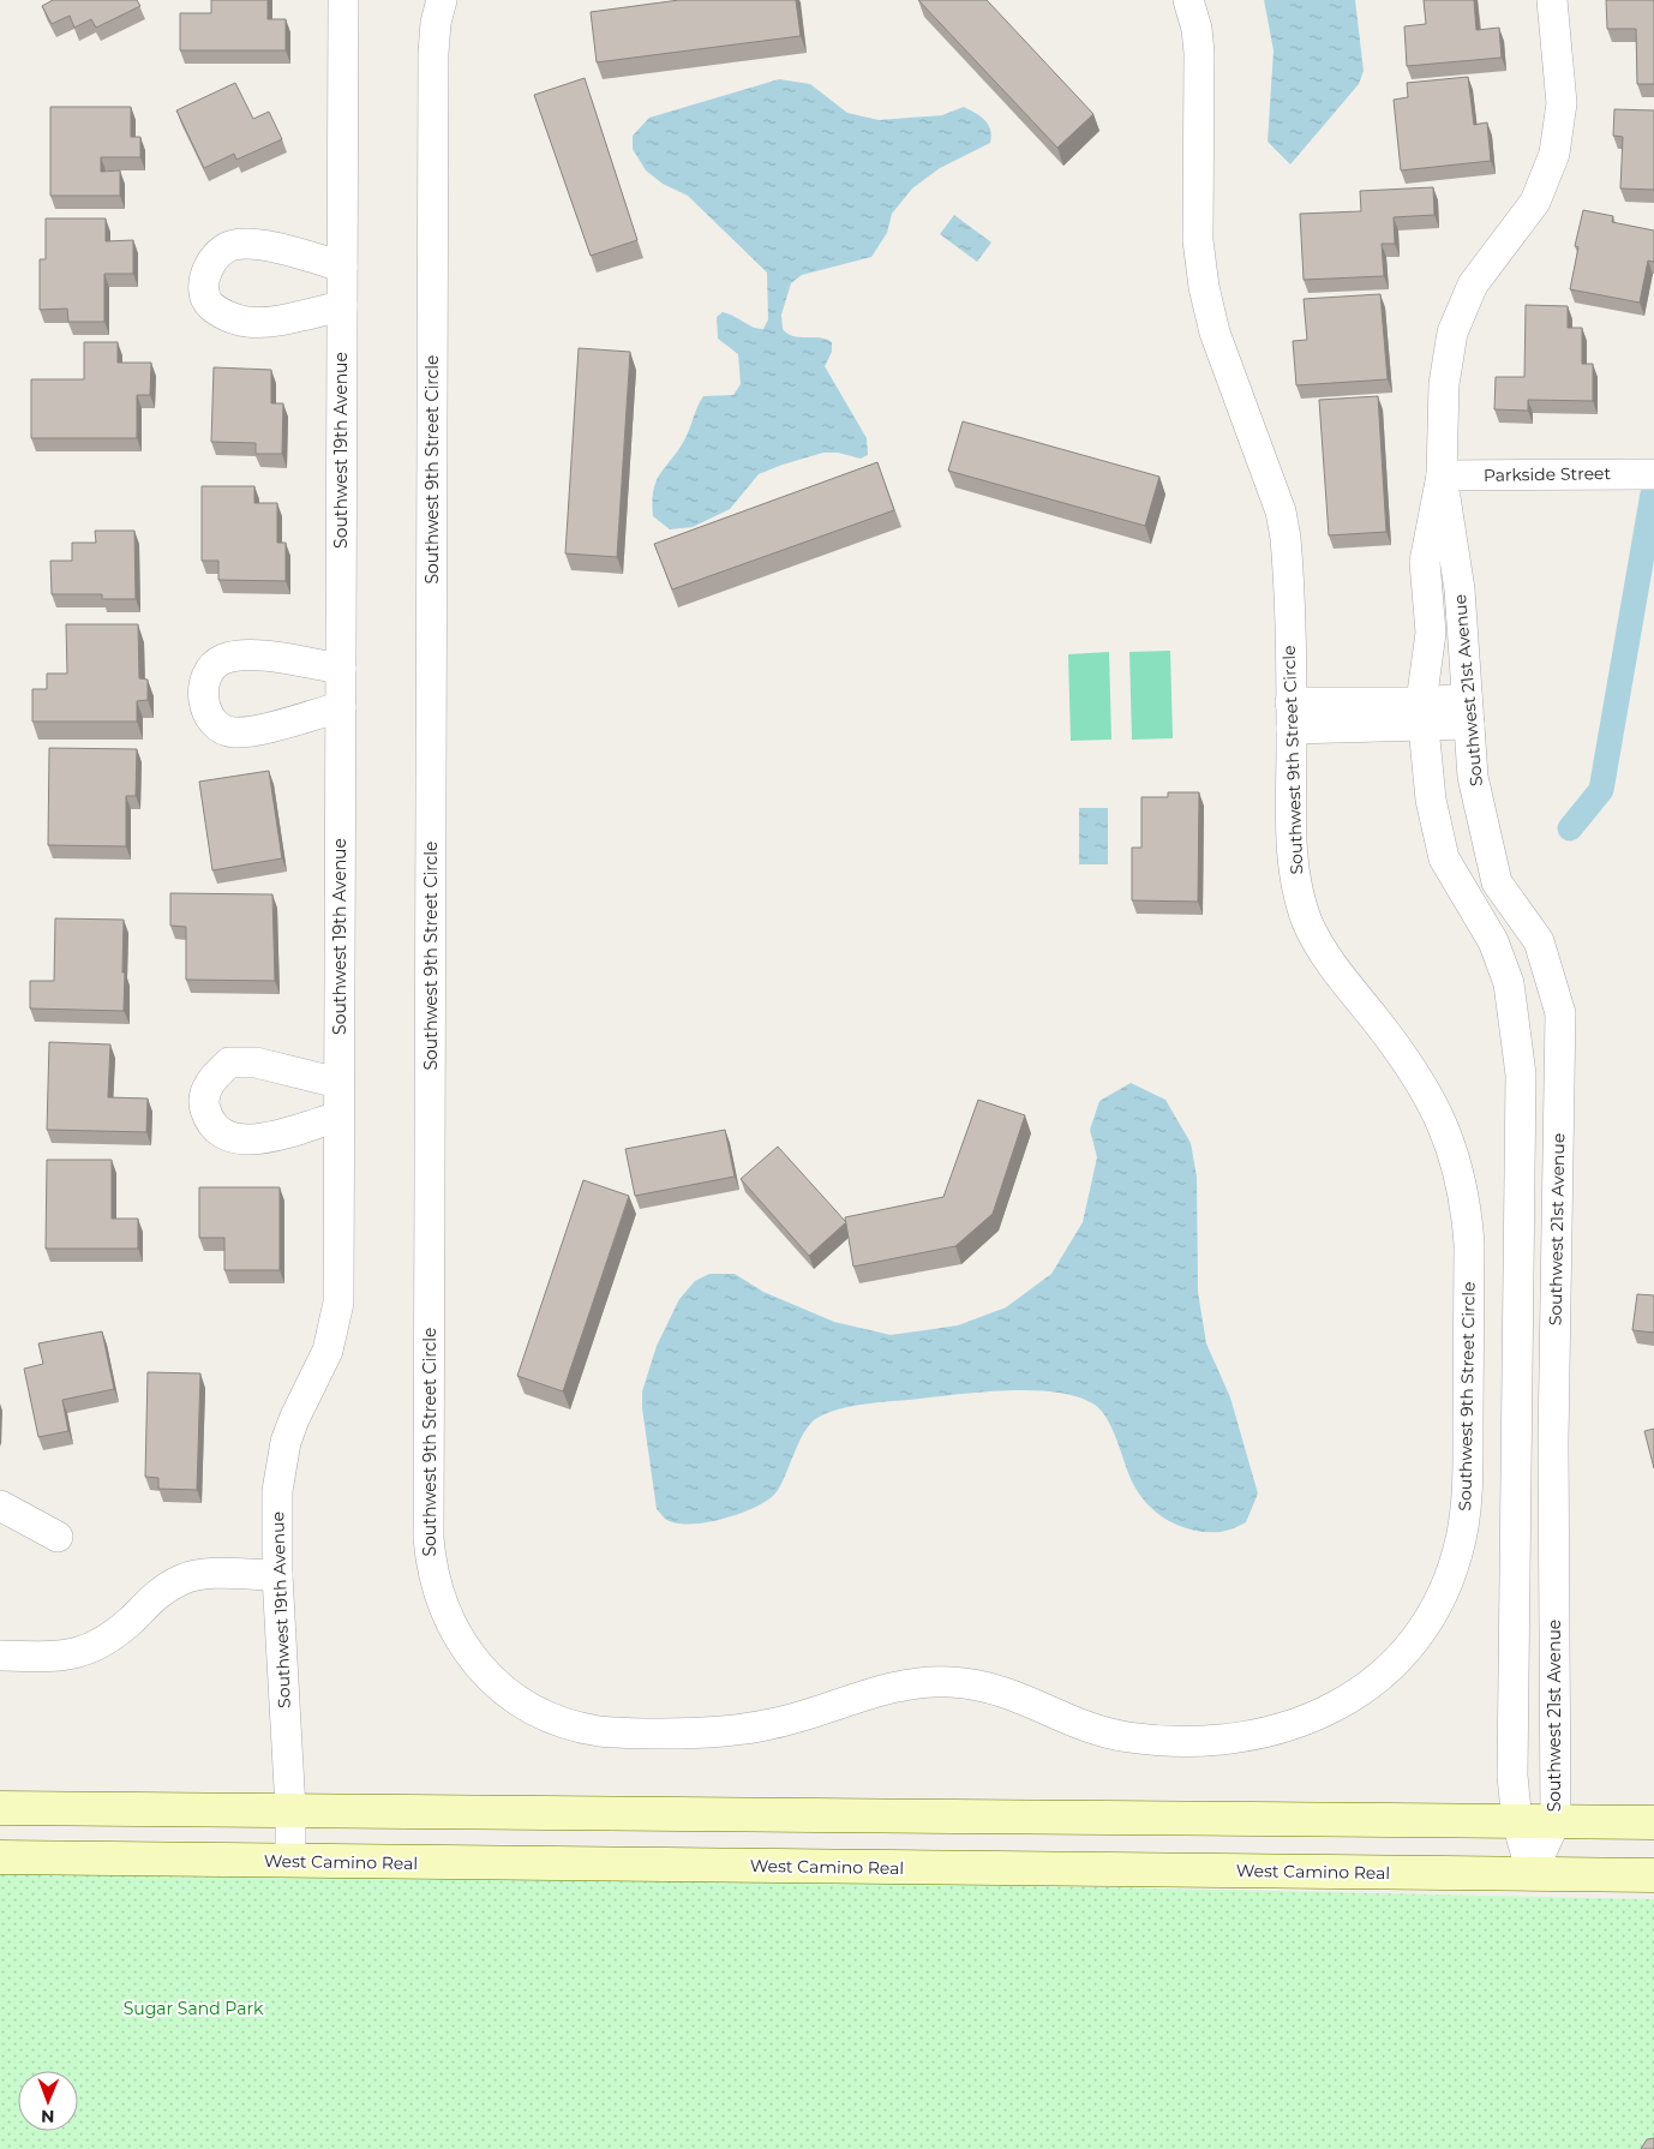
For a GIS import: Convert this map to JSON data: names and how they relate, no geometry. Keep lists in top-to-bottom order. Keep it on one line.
{"streets":{"street":["Southwest 19th Avenue","Southwest 9th Street Circle","Parkside Street","Southwest 21st Avenue","West Camino Real"]},"crossings":[["Southwest 19th Avenue","West Camino Real"],["Parkside Street","Southwest 21st Avenue"],["Southwest 21st Avenue","West Camino Real"]],"parks":["Sugar Sand Park"],"north":"bottom"}
